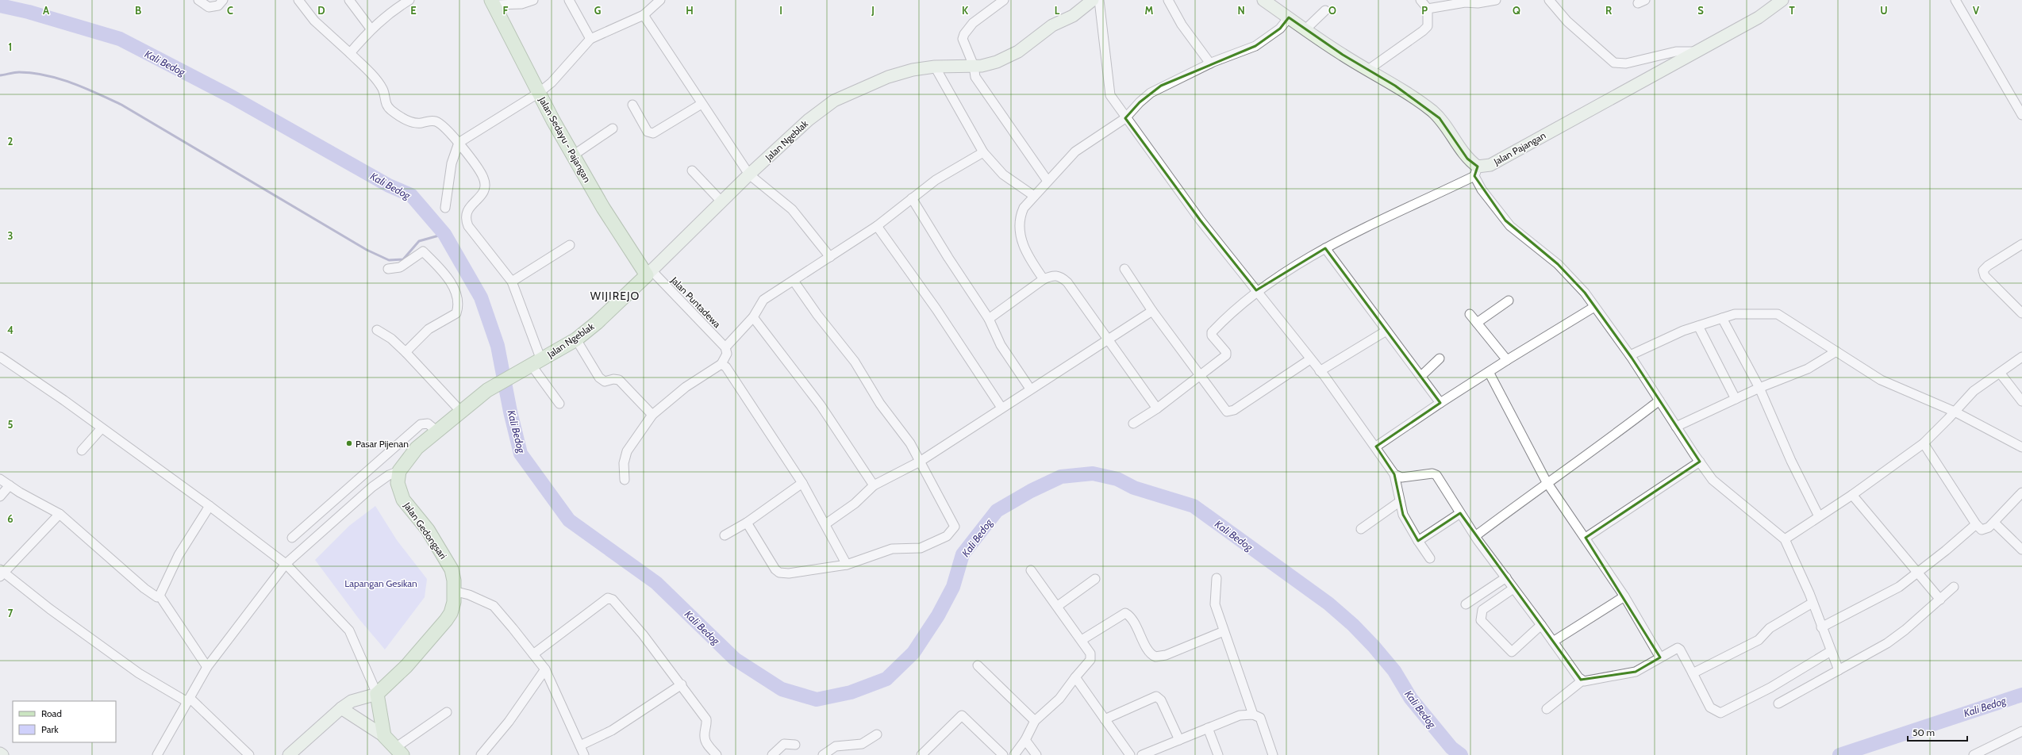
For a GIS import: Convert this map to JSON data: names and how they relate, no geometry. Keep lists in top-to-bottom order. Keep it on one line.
{"streets":{"main road":["Jalan Sedayu - Pajangan","Jalan Ngeblak","Jalan Pajangan","Jalan Gedongsari"],"street":["Jalan Puntadewa"]},"crossings":[["Jalan Sedayu - Pajangan","Jalan Ngeblak"],["Jalan Sedayu - Pajangan","Jalan Puntadewa"],["Jalan Ngeblak","Jalan Puntadewa"]],"districts":["WIJIREJO"],"water":["Kali Bedog"],"parks":["Lapangan Gesikan"],"places":["Pasar Pijenan"],"legend":["Road","Park"],"scale_bar":"50 m","grid":{"columns":["A","B","C","D","E","F","G","H","I","J","K","L","M","N","O","P","Q","R","S","T","U","V"],"rows":["1","2","3","4","5","6","7"]}}
